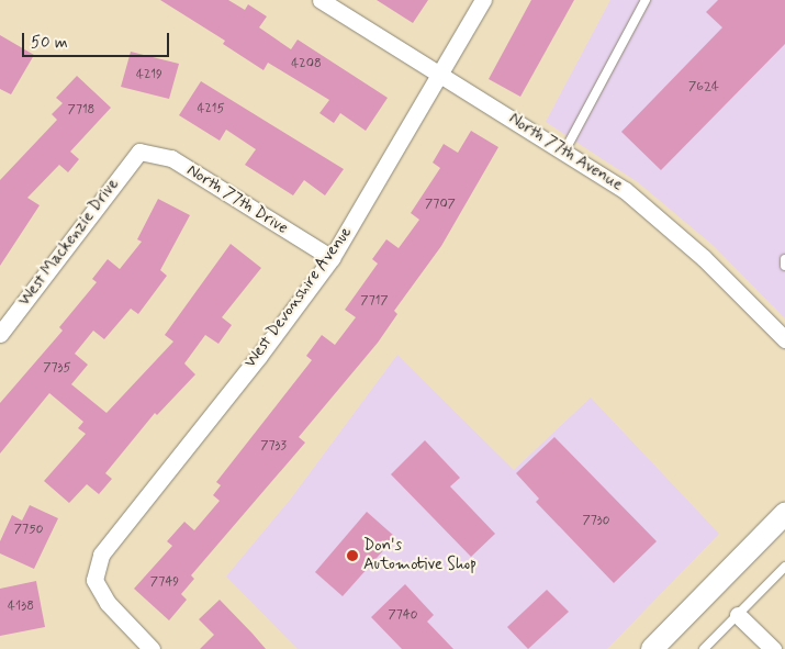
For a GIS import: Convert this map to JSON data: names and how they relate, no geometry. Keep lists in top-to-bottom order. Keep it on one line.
{"streets":{"street":["North 77th Avenue","North 77th Drive","West Mackenzie Drive","West Devonshire Avenue"]},"crossings":[["North 77th Avenue","West Devonshire Avenue"],["North 77th Drive","West Mackenzie Drive"],["North 77th Drive","West Devonshire Avenue"]],"places":["Don's Automotive Shop"],"house_numbers":["4208","4219","7624","4215","7718","7707","7717","7735","7733","7730","7750","7749","4138","7740"],"scale_bar":"50 m"}
